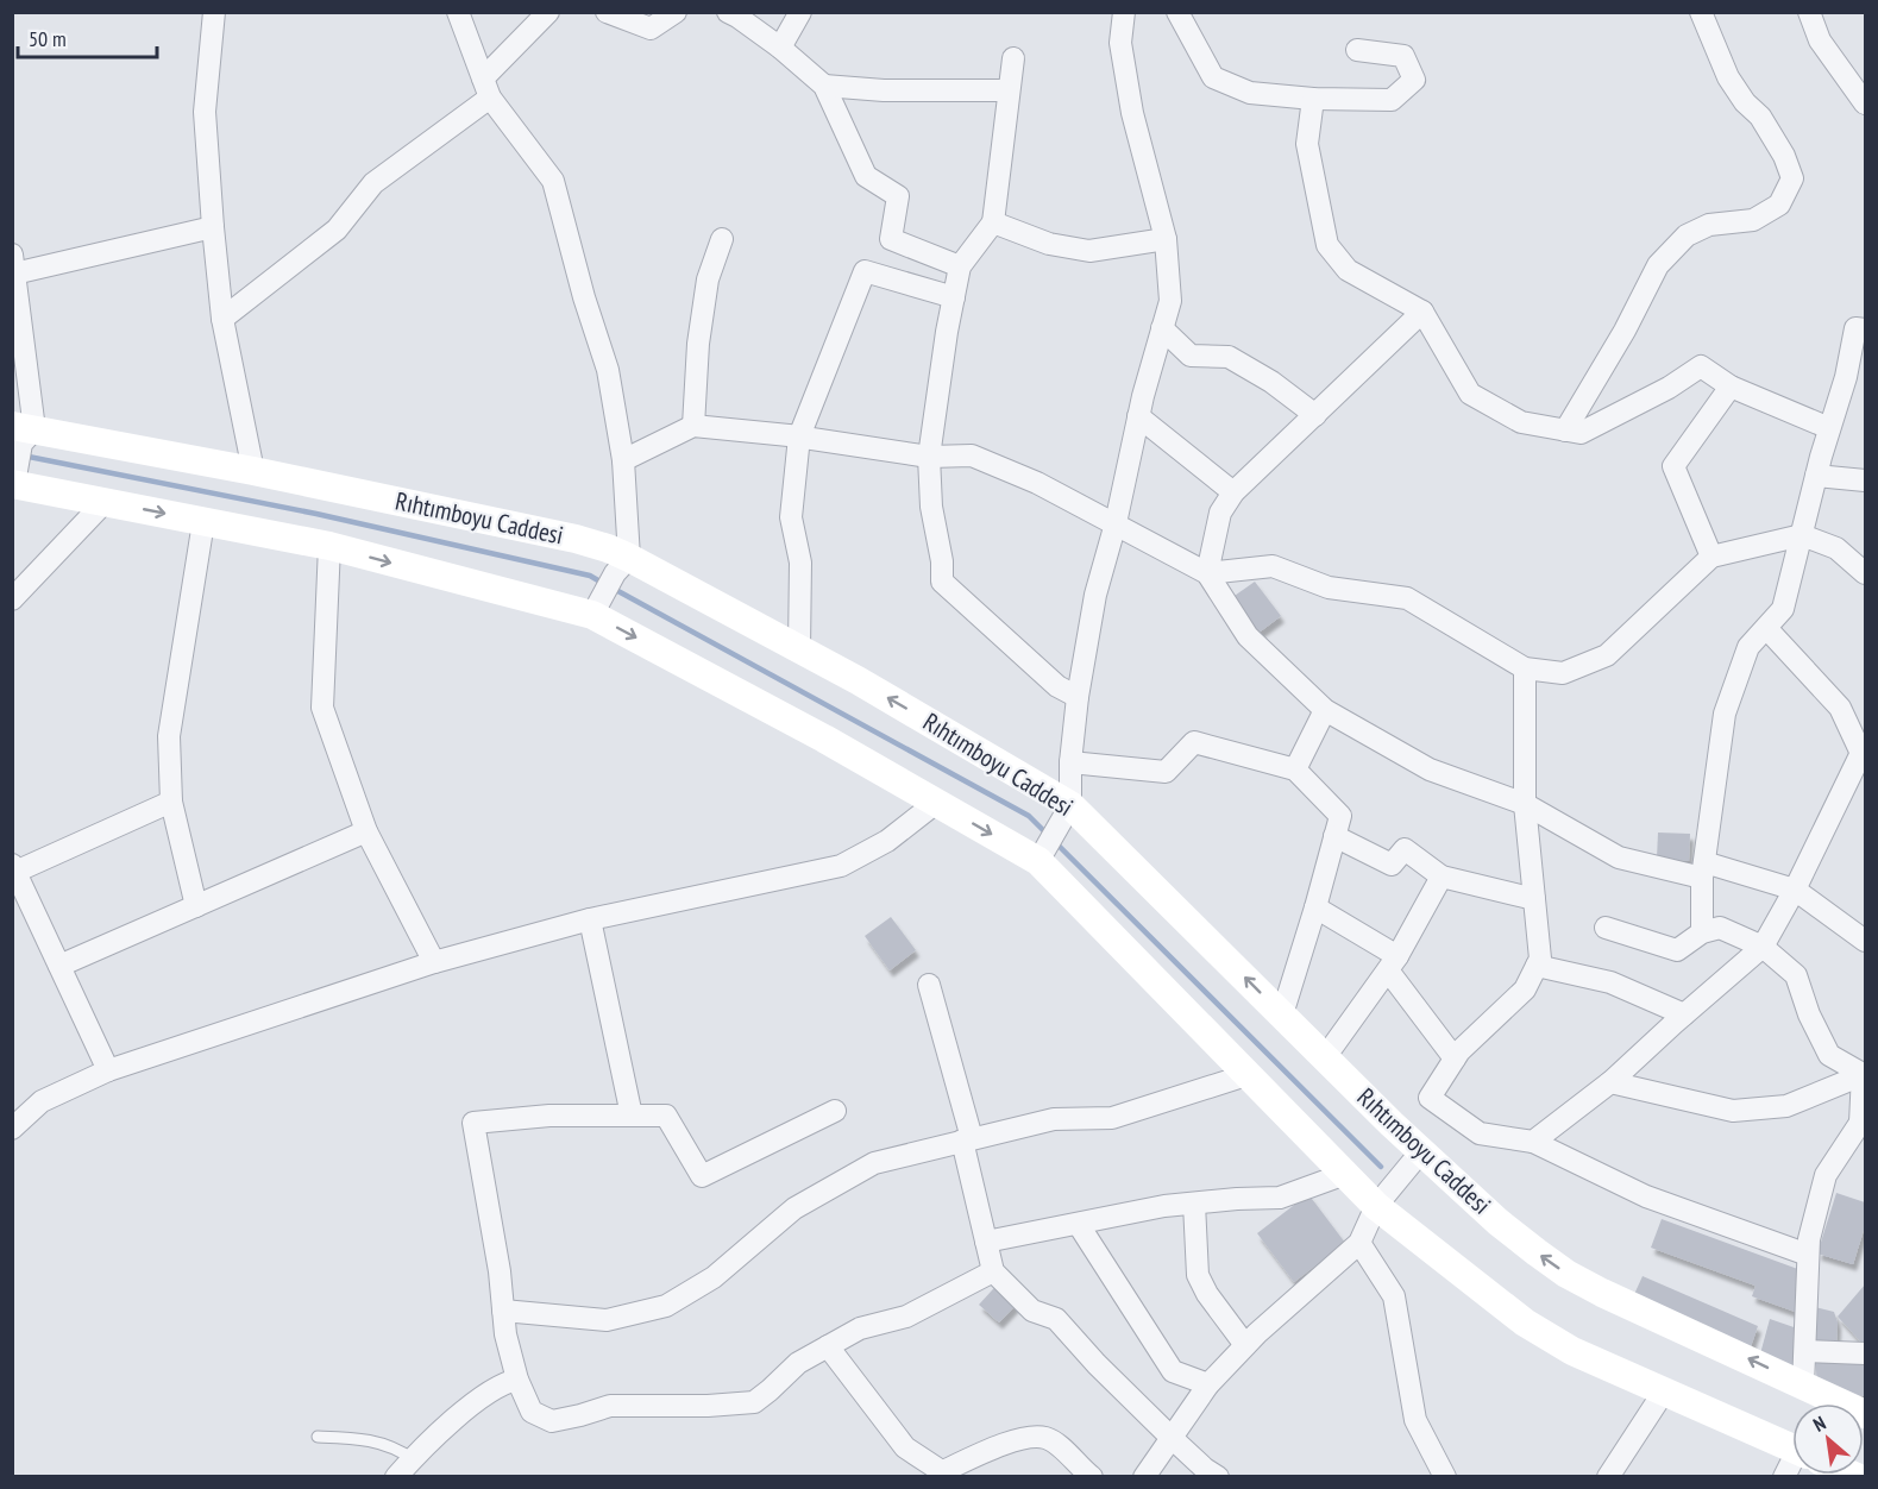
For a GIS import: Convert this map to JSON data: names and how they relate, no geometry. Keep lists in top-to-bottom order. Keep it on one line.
{"streets":{"street":["Rıhtımboyu Caddesi"]},"scale_bar":"50 m","north":"top left"}
